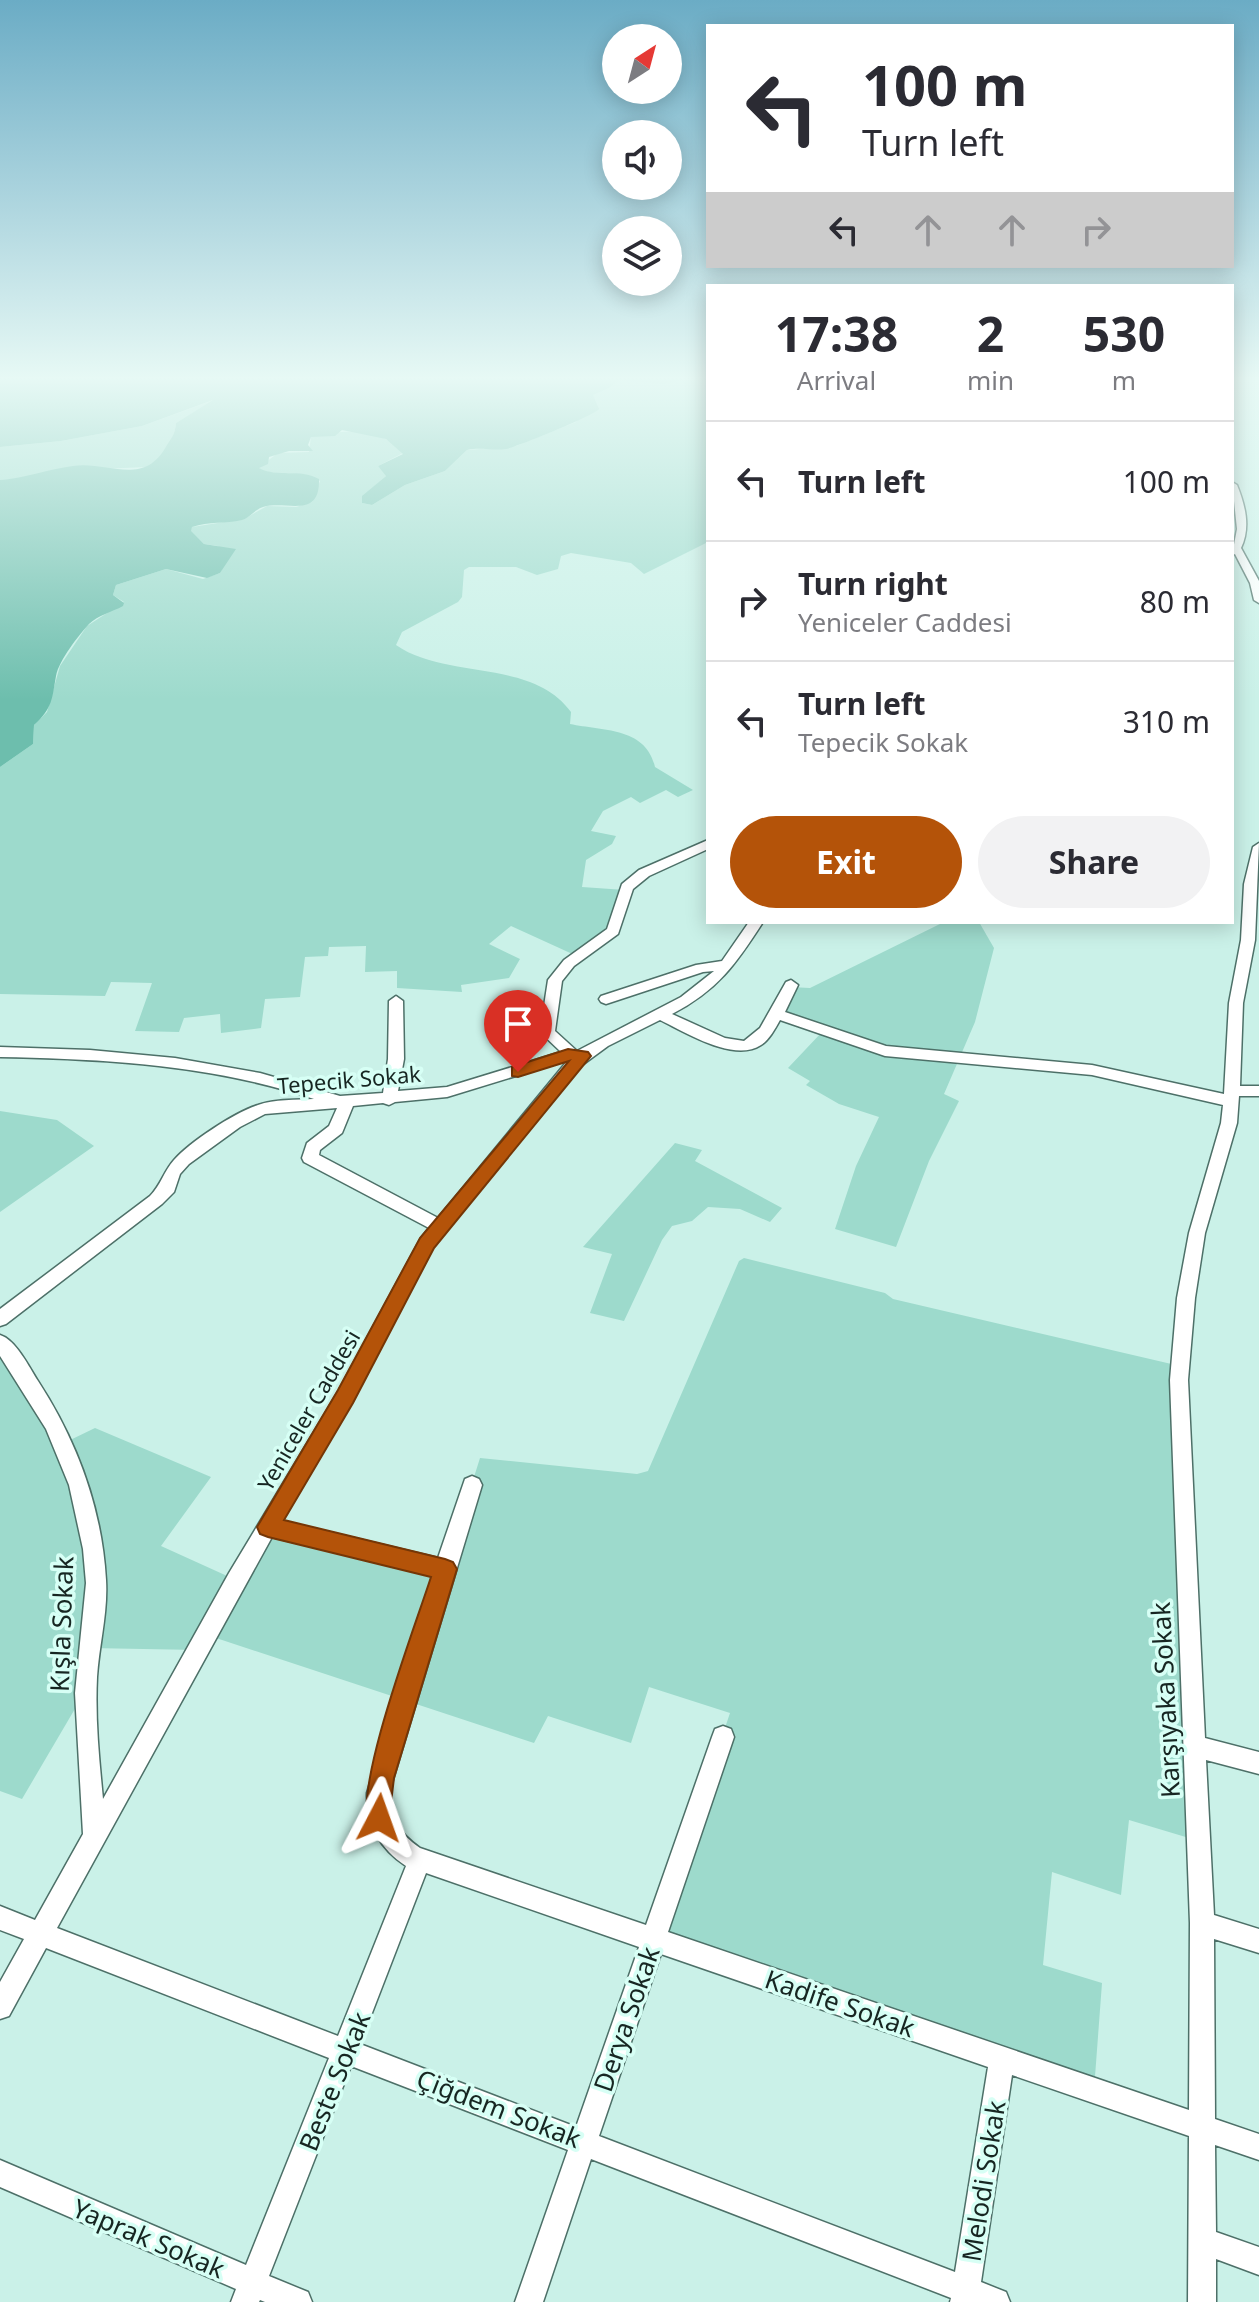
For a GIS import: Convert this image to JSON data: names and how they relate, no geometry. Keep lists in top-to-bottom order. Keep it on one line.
{"streets":{"street":["Tepecik Sokak","Yeniceler Caddesi","Kışla Sokak","Karşıyaka Sokak","Kadife Sokak","Derya Sokak","Beste Sokak","Çiğdem Sokak","Melodi Sokak","Yaprak Sokak"]},"crossings":[["Tepecik Sokak","Yeniceler Caddesi"],["Yeniceler Caddesi","Kışla Sokak"],["Yeniceler Caddesi","Çiğdem Sokak"],["Karşıyaka Sokak","Kadife Sokak"],["Kadife Sokak","Derya Sokak"],["Kadife Sokak","Beste Sokak"],["Kadife Sokak","Melodi Sokak"],["Derya Sokak","Çiğdem Sokak"],["Beste Sokak","Çiğdem Sokak"],["Beste Sokak","Yaprak Sokak"],["Çiğdem Sokak","Melodi Sokak"]],"north":"top right","page":{"turn":["100 m","Turn left"],"eta":["17:38","Arrival","2","min","530","m"],"list":[{"name":"Turn left","value":"100 m"},{"name":"Turn right","note":"Yeniceler Caddesi","value":"80 m"},{"name":"Turn left","note":"Tepecik Sokak","value":"310 m"}],"buttons":["Exit","Share"]}}
